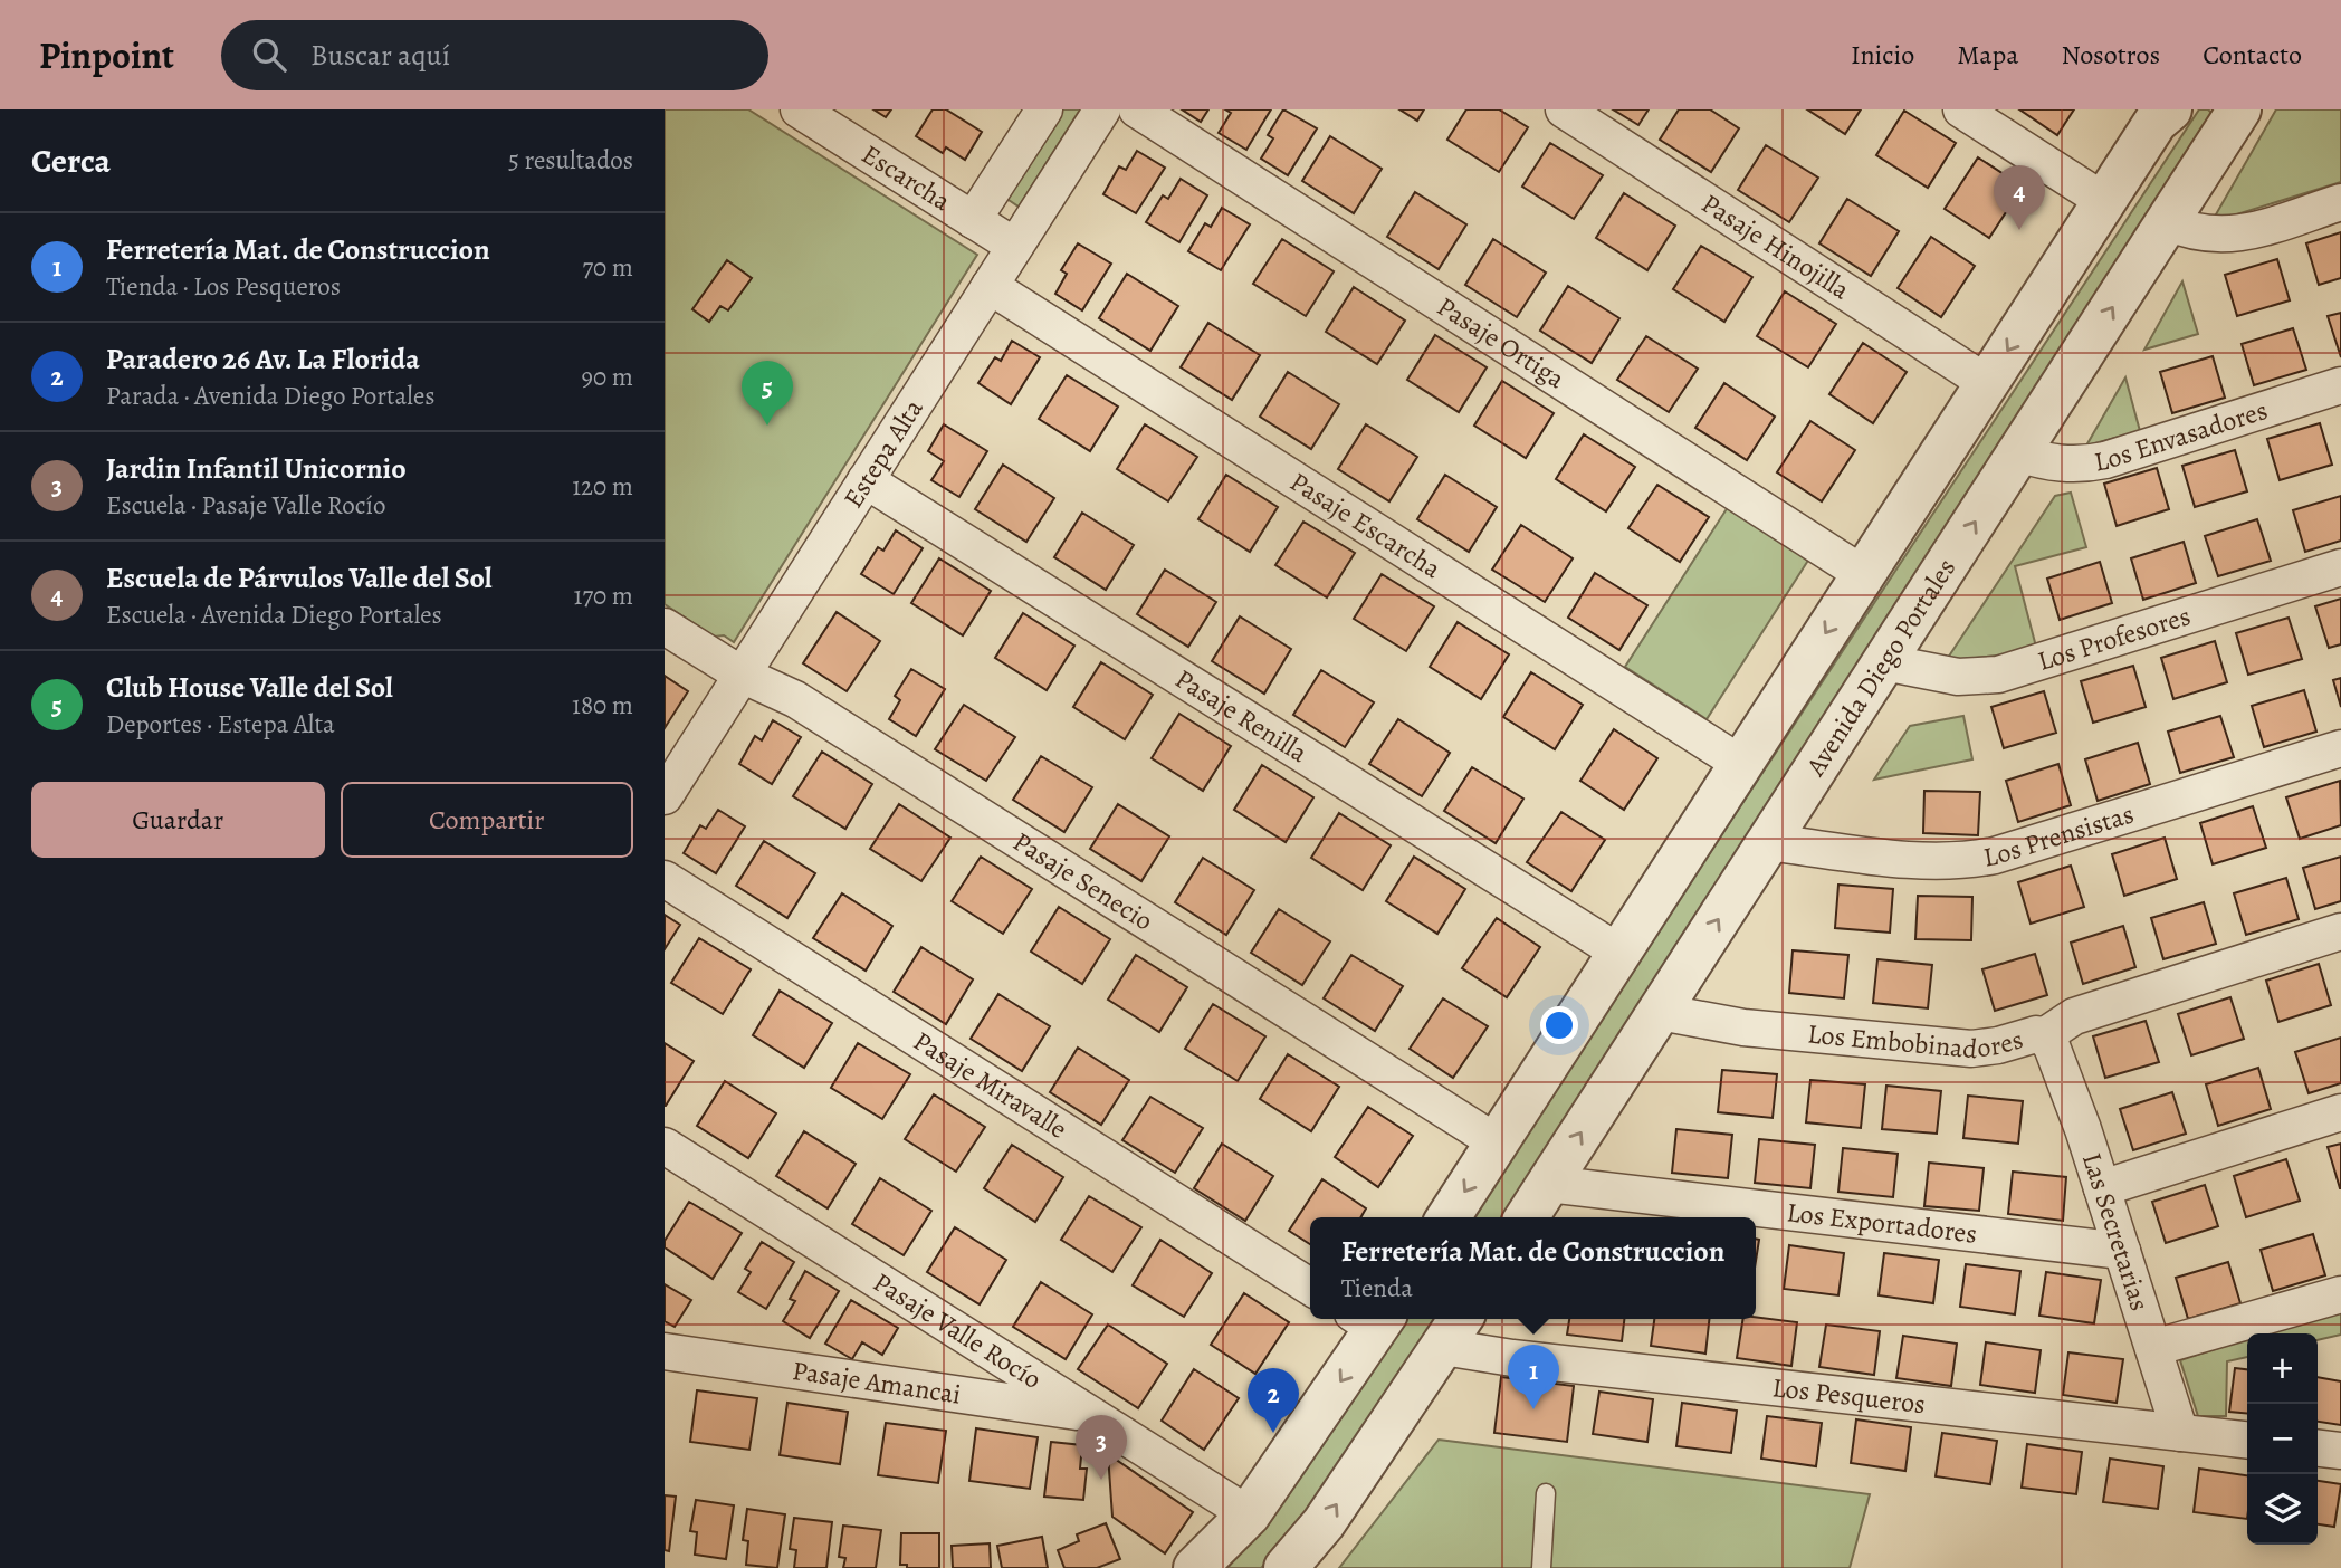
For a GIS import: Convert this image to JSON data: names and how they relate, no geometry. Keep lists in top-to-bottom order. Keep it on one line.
{"streets":{"street":["Escarcha","Pasaje Hinojilla","Pasaje Ortiga","Los Envasadores","Estepa Alta","Pasaje Escarcha","Los Profesores","Avenida Diego Portales","Pasaje Renilla","Los Prensistas","Pasaje Senecio","Los Embobinadores","Pasaje Miravalle","Los Exportadores","Las Secretarias","Pasaje Valle Rocío","Pasaje Amancai","Los Pesqueros"]},"crossings":[["Escarcha","Estepa Alta"],["Los Envasadores","Avenida Diego Portales"],["Estepa Alta","Pasaje Escarcha"],["Estepa Alta","Pasaje Renilla"],["Estepa Alta","Pasaje Senecio"],["Los Profesores","Avenida Diego Portales"],["Avenida Diego Portales","Los Prensistas"],["Avenida Diego Portales","Los Embobinadores"],["Avenida Diego Portales","Los Exportadores"],["Los Embobinadores","Las Secretarias"],["Los Exportadores","Las Secretarias"],["Las Secretarias","Los Pesqueros"],["Pasaje Valle Rocío","Pasaje Amancai"]],"page":{"header":"Pinpoint","search":"Buscar aquí","nav":["Inicio","Mapa","Nosotros","Contacto"],"heading":["Cerca","5 resultados"],"pins":["4","5","1","2","3"],"list":[{"mark":"1","name":"Ferretería Mat. de Construccion","note":"Tienda · Los Pesqueros","value":"70 m"},{"mark":"2","name":"Paradero 26 Av. La Florida","note":"Parada · Avenida Diego Portales","value":"90 m"},{"mark":"3","name":"Jardin Infantil Unicornio","note":"Escuela · Pasaje Valle Rocío","value":"120 m"},{"mark":"4","name":"Escuela de Párvulos Valle del Sol","note":"Escuela · Avenida Diego Portales","value":"170 m"},{"mark":"5","name":"Club House Valle del Sol","note":"Deportes · Estepa Alta","value":"180 m"}],"buttons":["Guardar","Compartir"],"popup":["Ferretería Mat. de Construccion","Tienda"],"map_buttons":["+","−"]}}
